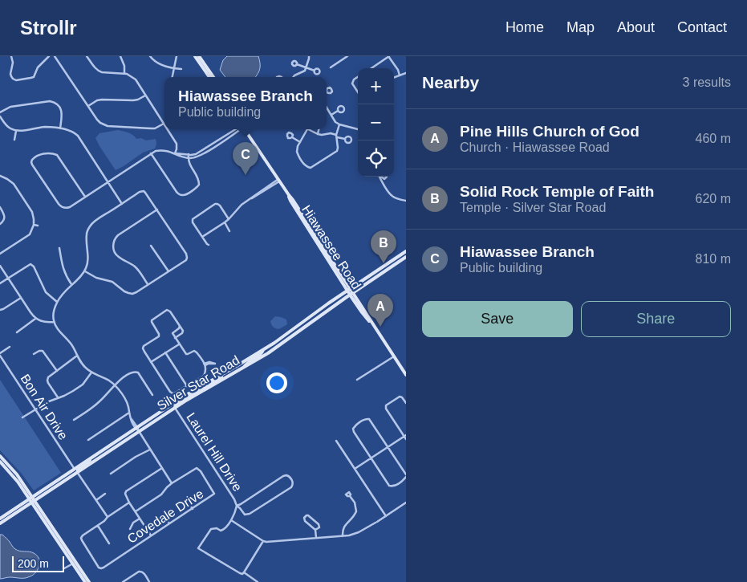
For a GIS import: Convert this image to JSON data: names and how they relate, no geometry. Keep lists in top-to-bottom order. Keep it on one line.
{"streets":{"main road":["Hiawassee Road","Silver Star Road"],"street":["Bon Air Drive","Laurel Hill Drive","Covedale Drive"]},"crossings":[["Hiawassee Road","Silver Star Road"],["Silver Star Road","Bon Air Drive"],["Silver Star Road","Laurel Hill Drive"]],"scale_bar":"200 m","page":{"header":"Strollr","nav":["Home","Map","About","Contact"],"heading":["Nearby","3 results"],"map_buttons":["+","−"],"popup":["Hiawassee Branch","Public building"],"list":[{"mark":"A","name":"Pine Hills Church of God","note":"Church · Hiawassee Road","value":"460 m"},{"mark":"B","name":"Solid Rock Temple of Faith","note":"Temple · Silver Star Road","value":"620 m"},{"mark":"C","name":"Hiawassee Branch","note":"Public building","value":"810 m"}],"pins":["C","B","A"],"buttons":["Save","Share"],"scale":"200 m"}}
